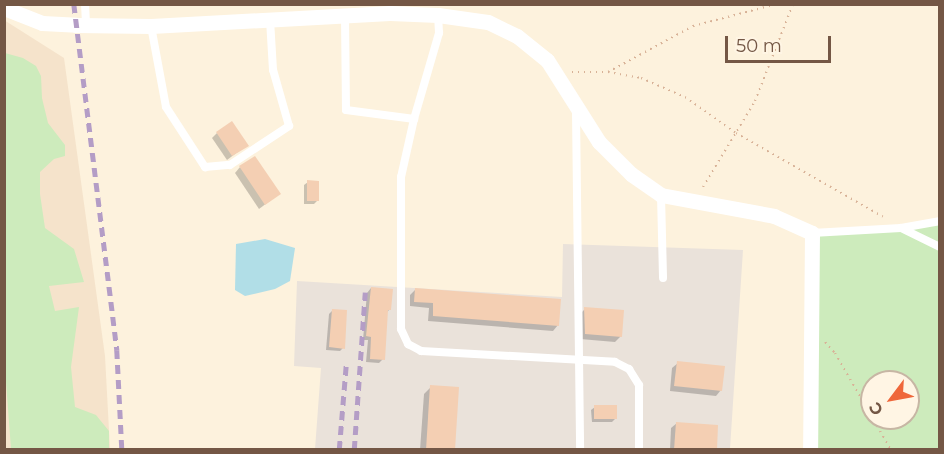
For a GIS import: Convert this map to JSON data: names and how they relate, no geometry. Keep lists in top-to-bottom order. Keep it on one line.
{"scale_bar":"50 m","north":"bottom left"}
